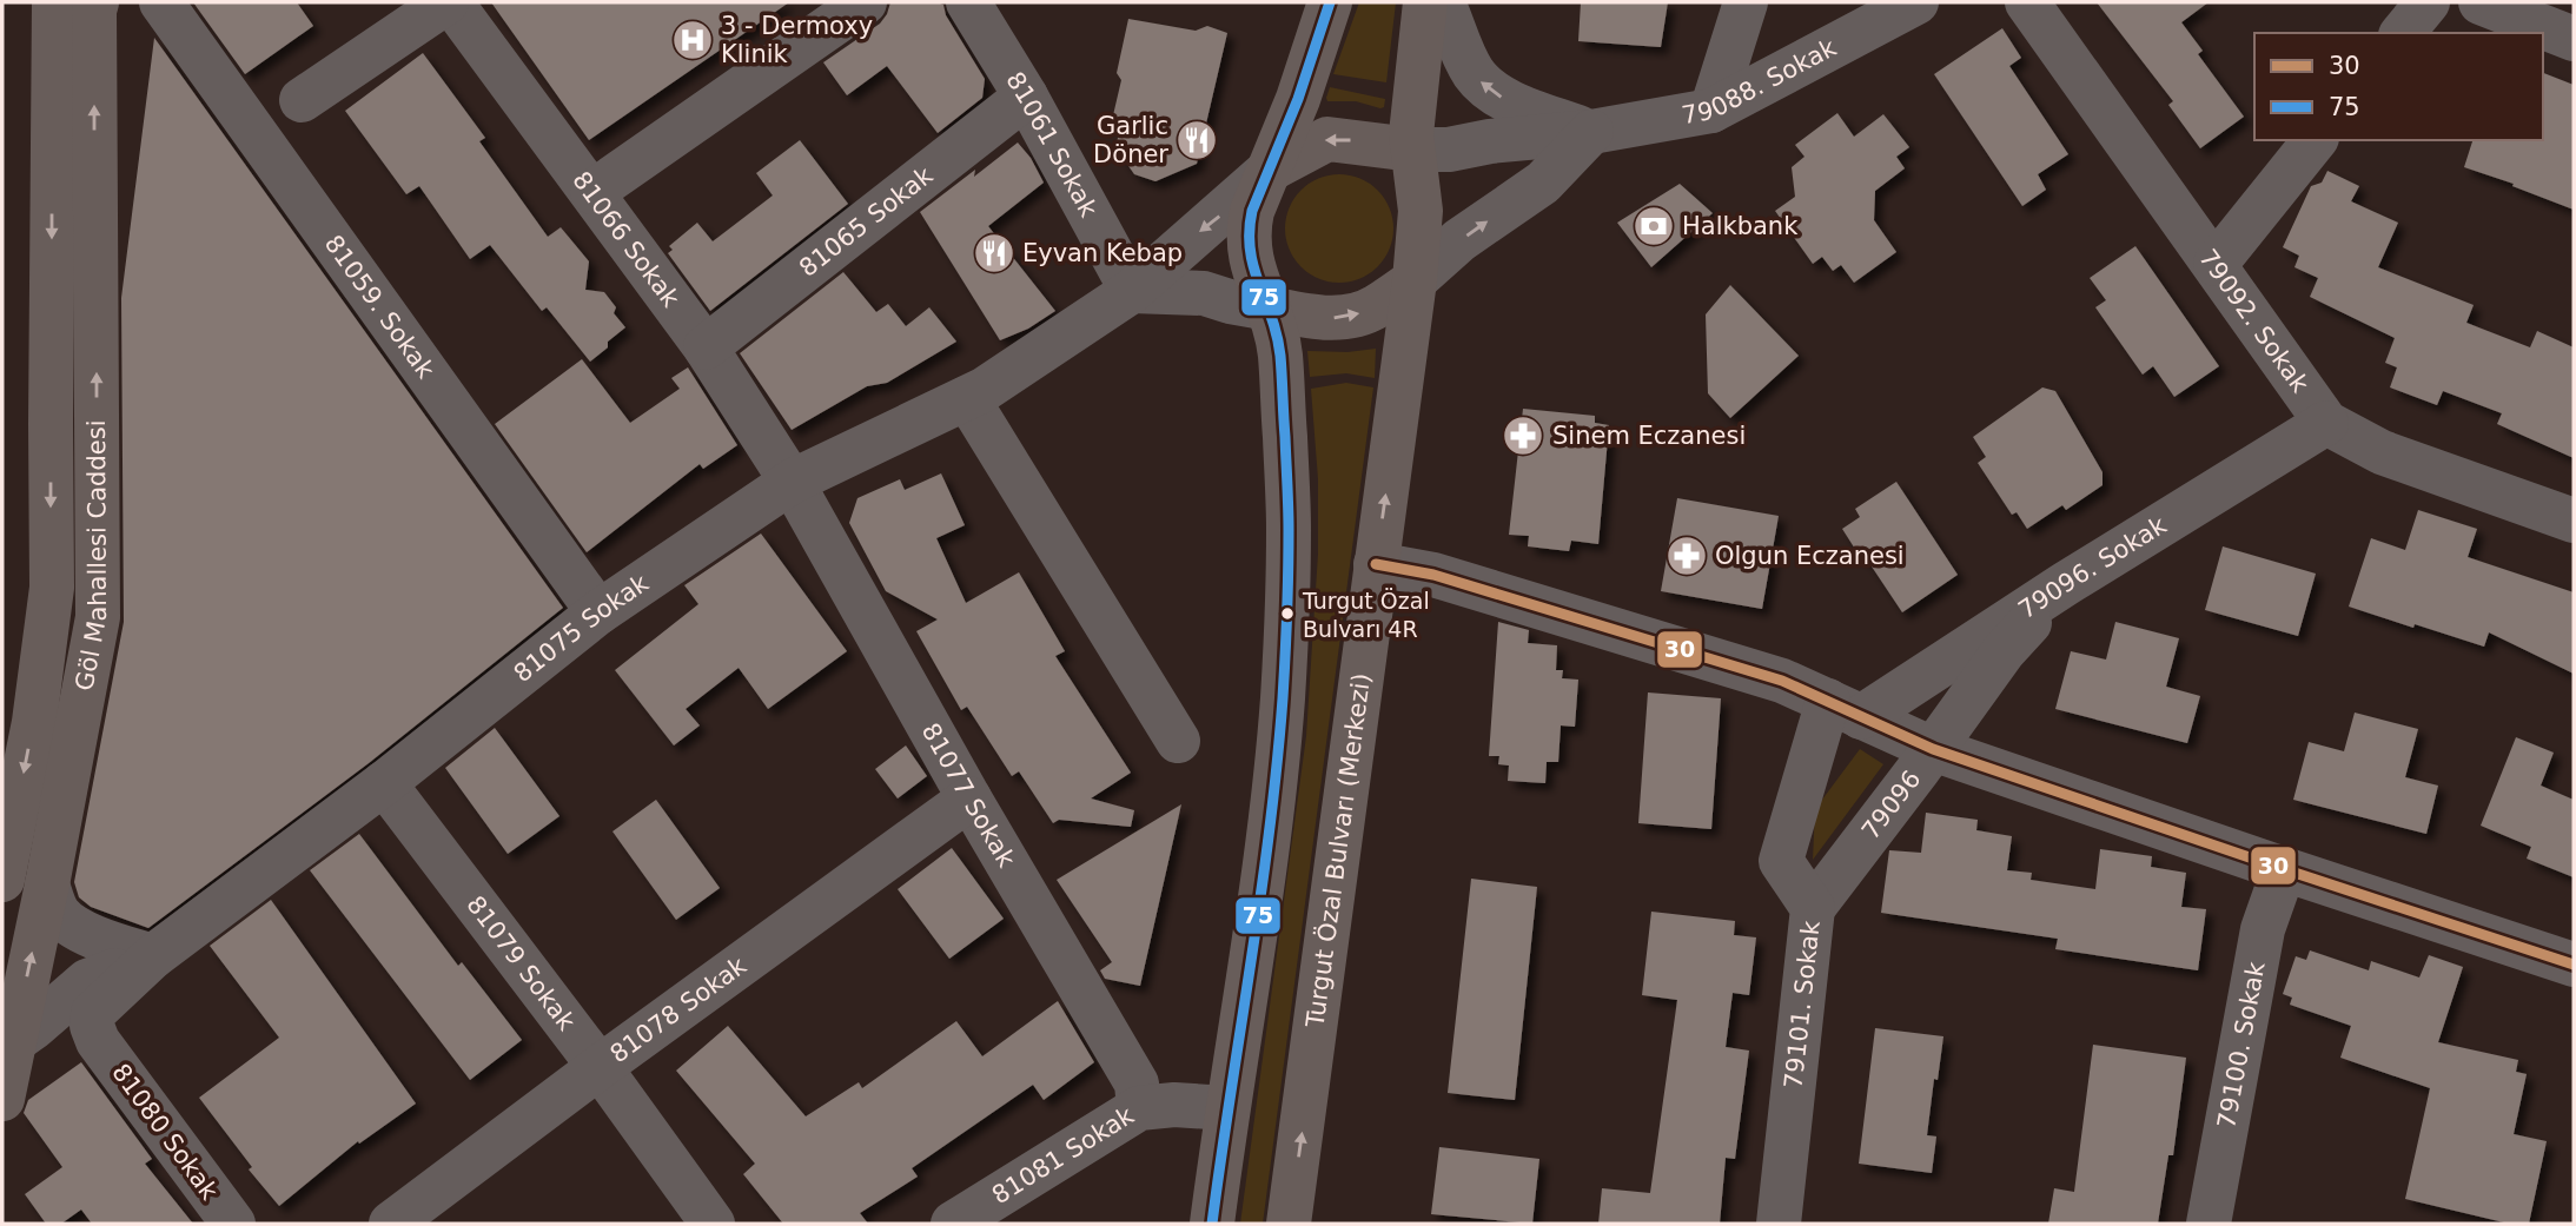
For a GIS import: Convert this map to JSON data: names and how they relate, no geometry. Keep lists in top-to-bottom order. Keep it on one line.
{"streets":{"main road":["Göl Mahallesi Caddesi","Turgut Özal Bulvarı (Merkezi)"],"street":["79088. Sokak","81061 Sokak","81065 Sokak","81066 Sokak","81059. Sokak","79092. Sokak","79096. Sokak","81075 Sokak","81077 Sokak","79096","81079 Sokak","79101. Sokak","81078 Sokak","79100. Sokak","81080 Sokak","81081 Sokak"]},"crossings":[["79088. Sokak","81075 Sokak"],["79088. Sokak","Turgut Özal Bulvarı (Merkezi)"],["81061 Sokak","81065 Sokak"],["81061 Sokak","81075 Sokak"],["81065 Sokak","81066 Sokak"],["81066 Sokak","81075 Sokak"],["81066 Sokak","81077 Sokak"],["81059. Sokak","81075 Sokak"],["79092. Sokak","79096. Sokak"],["79096. Sokak","79096"],["79096. Sokak","79101. Sokak"],["81075 Sokak","81077 Sokak"],["81075 Sokak","Turgut Özal Bulvarı (Merkezi)"],["81075 Sokak","81079 Sokak"],["81075 Sokak","81080 Sokak"],["81077 Sokak","81078 Sokak"],["81077 Sokak","81081 Sokak"],["79096","79101. Sokak"],["81079 Sokak","81078 Sokak"]],"places":{"hospital":["3 - Dermoxy Klinik"],"restaurant":["Garlic Döner","Eyvan Kebap"],"bank":["Halkbank"],"pharmacy":["Sinem Eczanesi","Olgun Eczanesi"],"other":["Turgut Özal Bulvarı 4R"]},"lines":["transit line 75","transit line 30"],"legend":["30","75"]}
